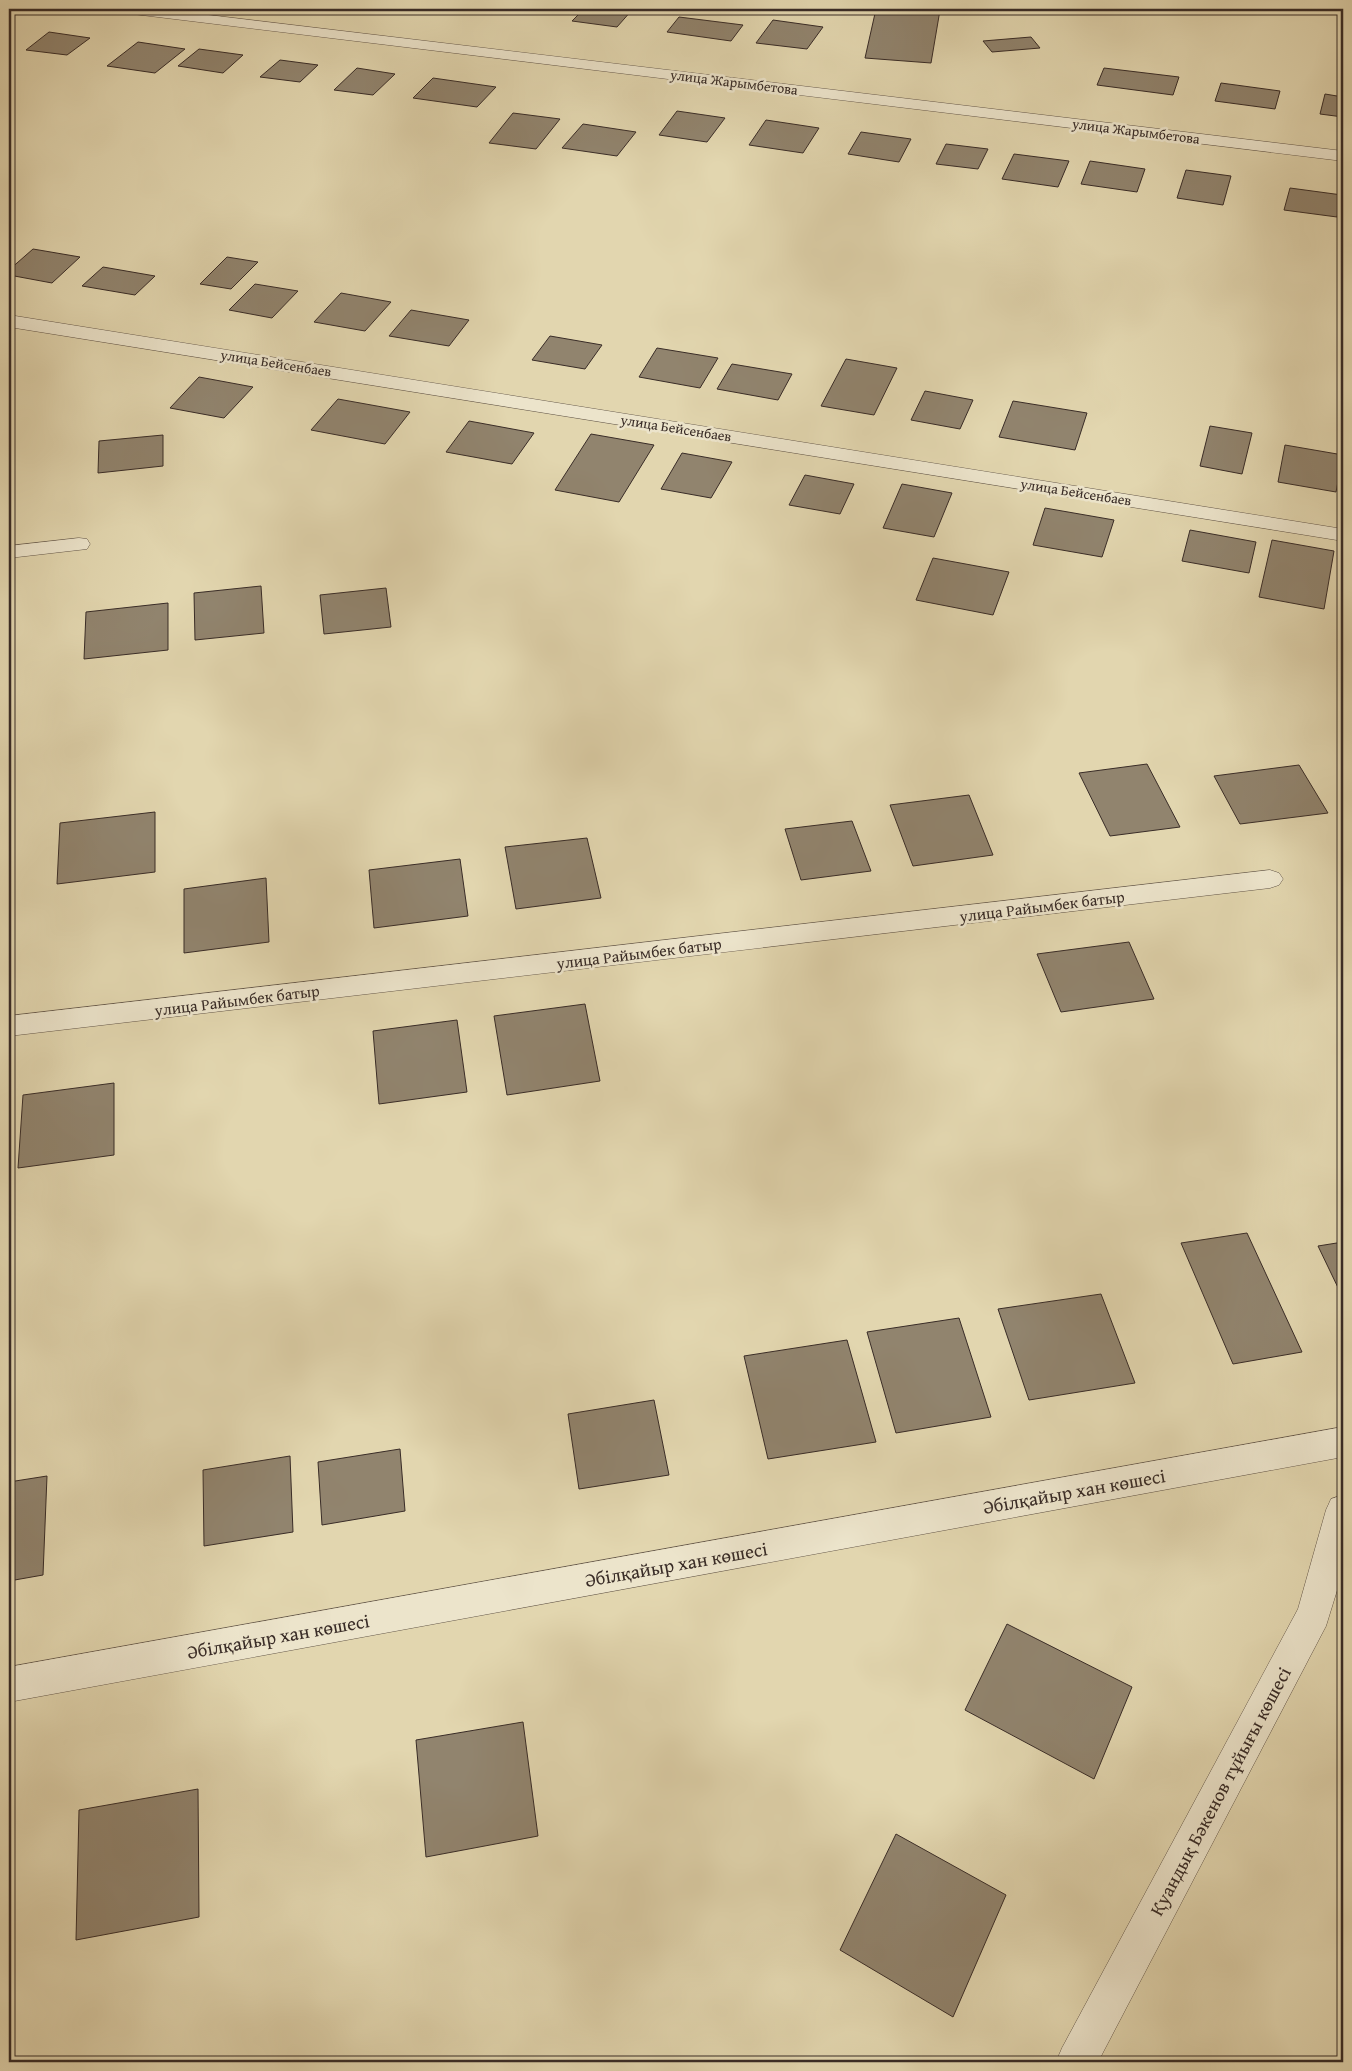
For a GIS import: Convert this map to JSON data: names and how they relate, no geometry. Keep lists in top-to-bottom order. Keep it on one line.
{"streets":{"street":["улица Жарымбетова","улица Бейсенбаев","улица Райымбек батыр","Әбілқайыр хан көшесі","Қуандық Бәкенов тұйығы көшесі"]}}
